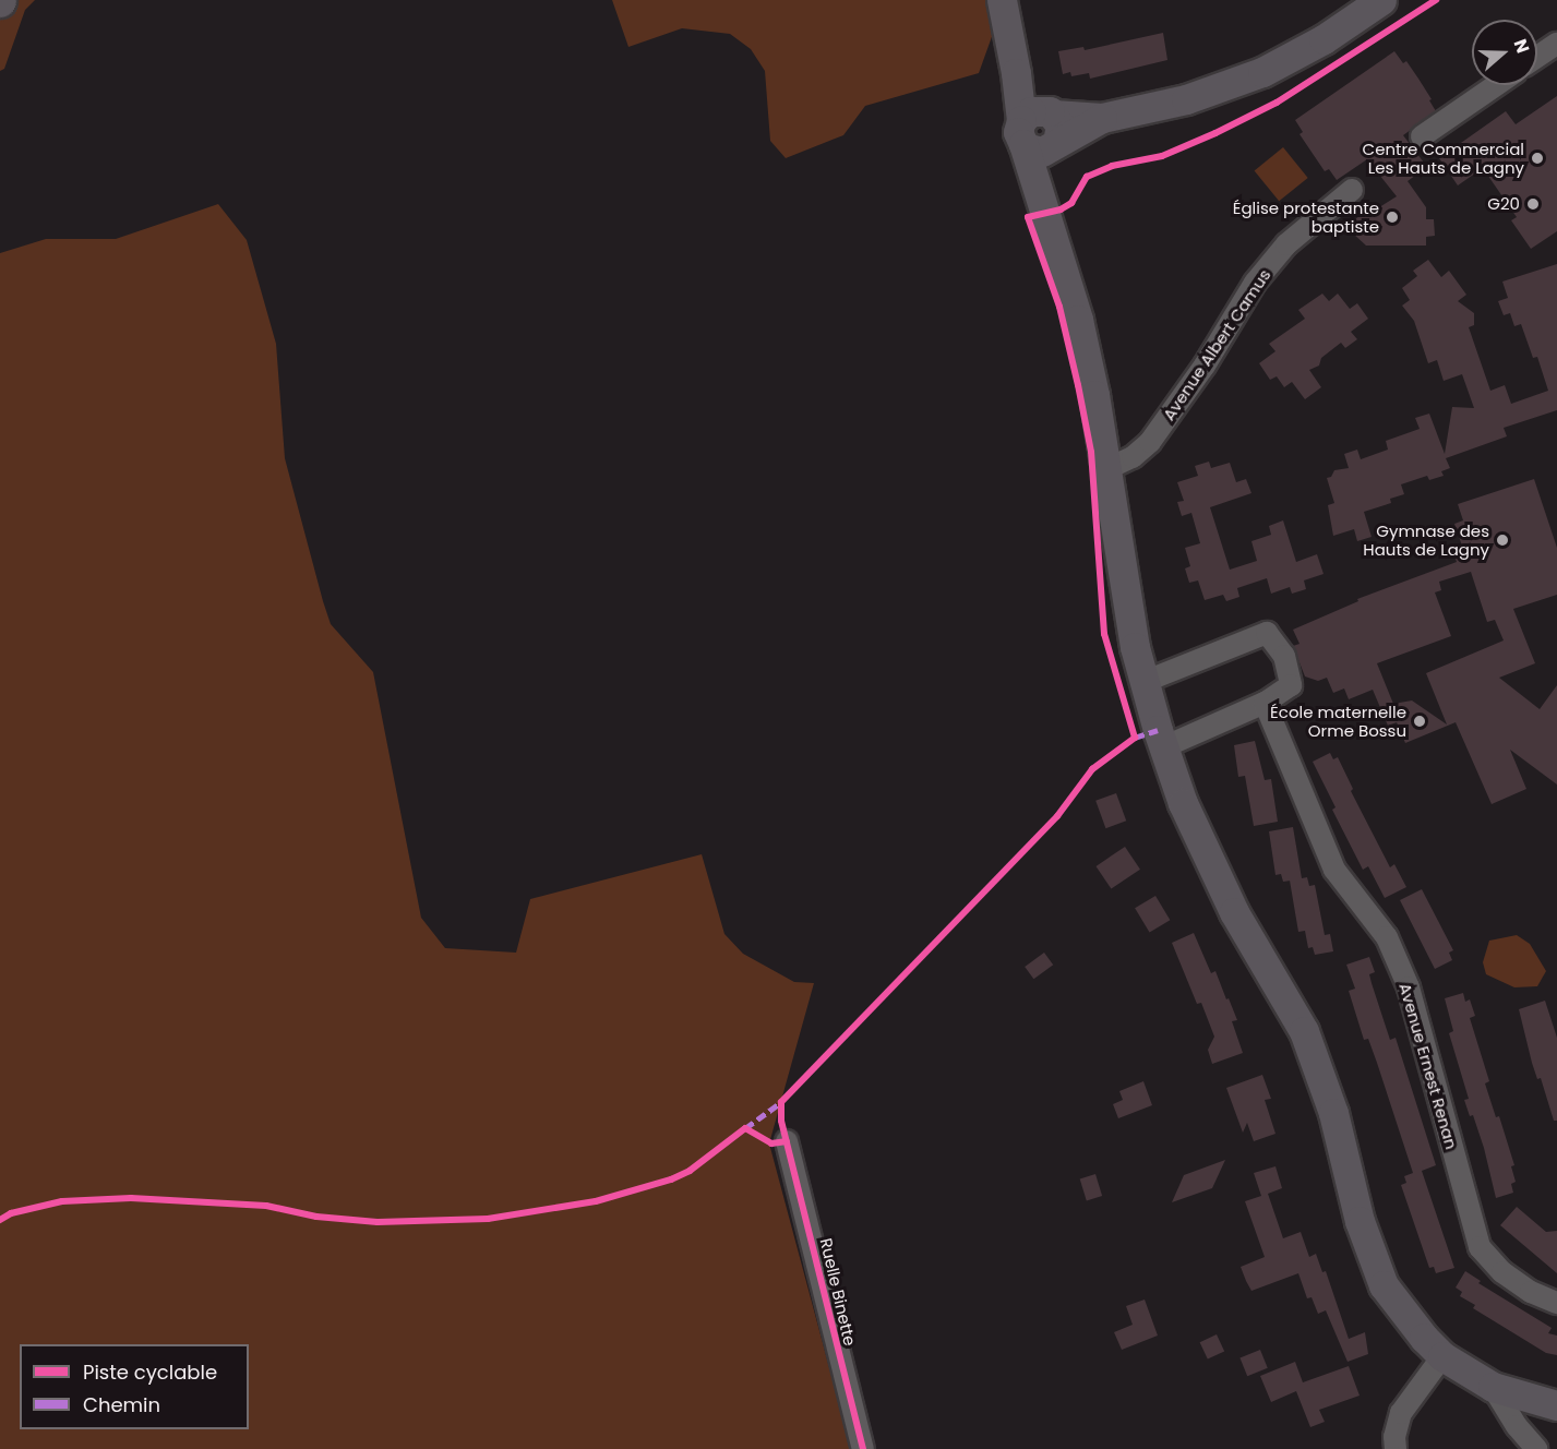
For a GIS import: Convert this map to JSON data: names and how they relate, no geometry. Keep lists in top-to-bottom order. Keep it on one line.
{"streets":{"street":["Avenue Albert Camus","Avenue Ernest Renan","Ruelle Binette"]},"places":["Centre Commercial Les Hauts de Lagny","G20","Église protestante baptiste","Gymnase des Hauts de Lagny","École maternelle Orme Bossu"],"legend":["Piste cyclable","Chemin"],"north":"right"}
